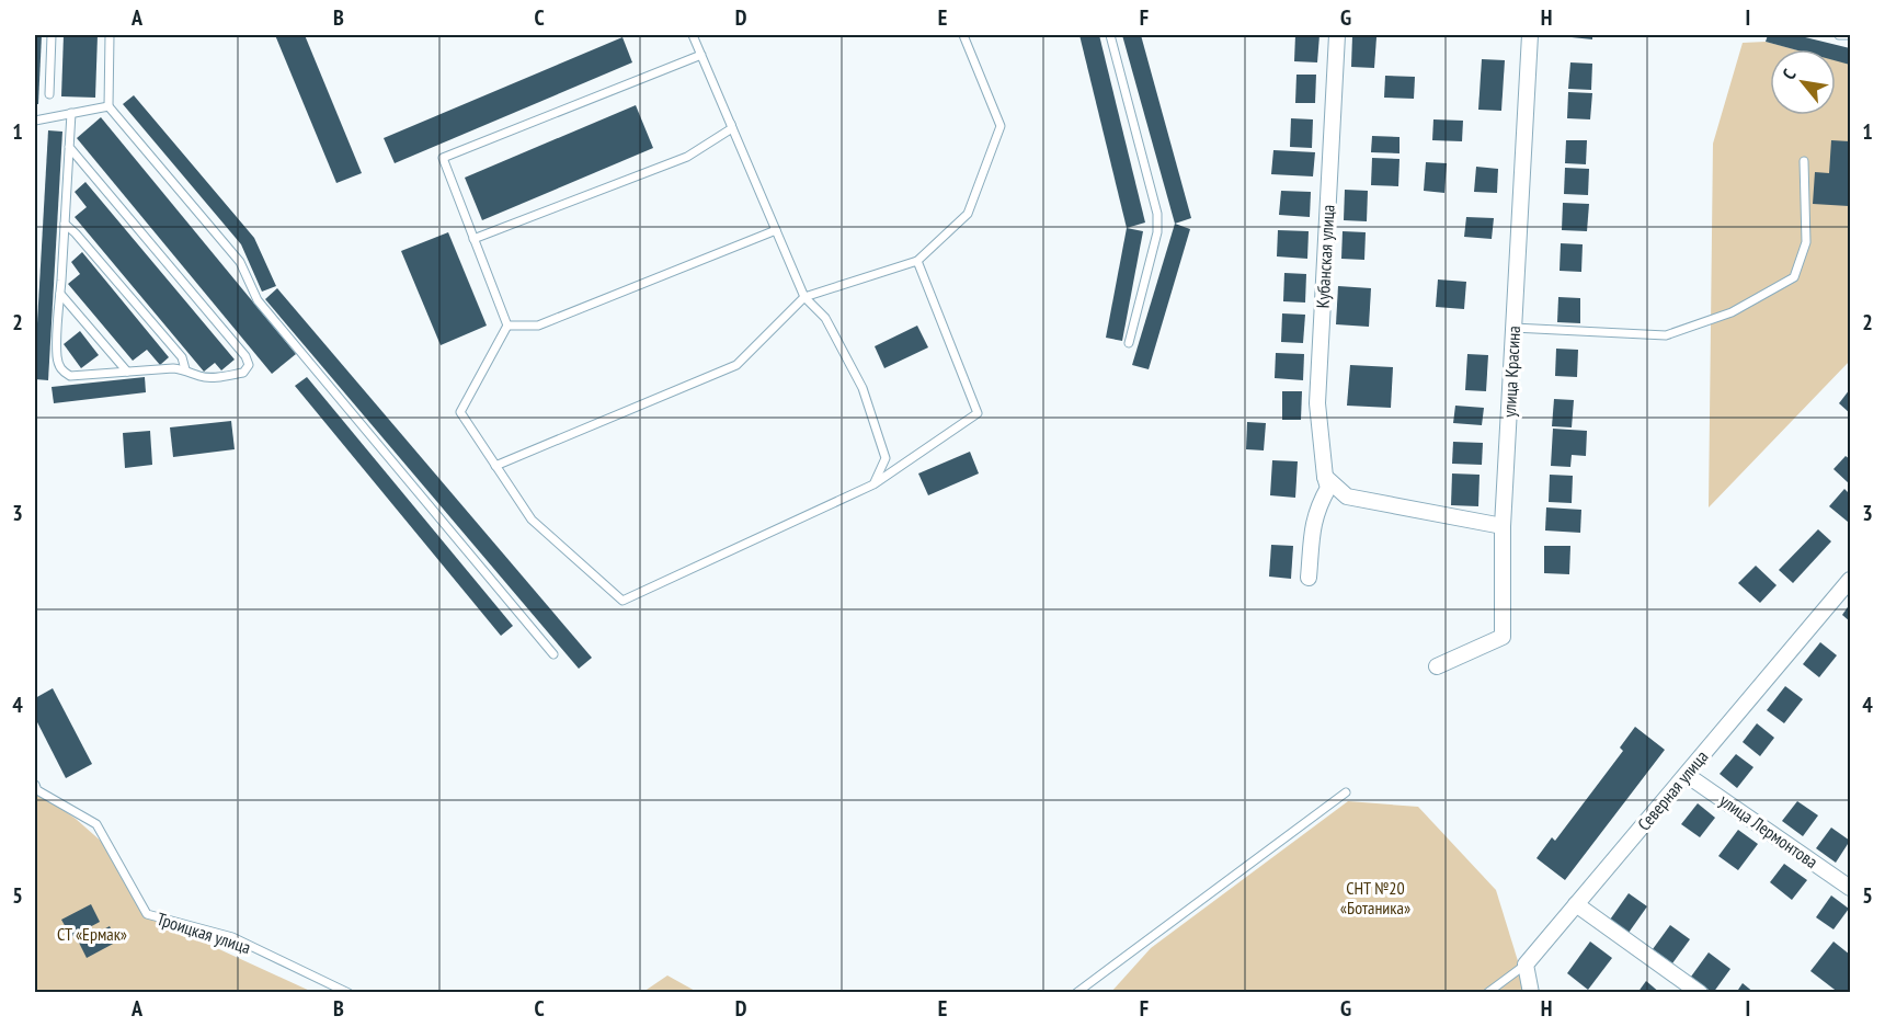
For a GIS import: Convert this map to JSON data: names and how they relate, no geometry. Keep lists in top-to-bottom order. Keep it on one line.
{"streets":{"street":["Кубанская улица","улица Красина","Северная улица","улица Лермонтова"],"lane":["Троицкая улица"]},"crossings":[["Северная улица","улица Лермонтова"]],"parks":["СНТ №20 «Ботаника»","СТ «Ермак»"],"north":"top left","grid":{"columns":["A","B","C","D","E","F","G","H","I"],"rows":["1","2","3","4","5"]}}
